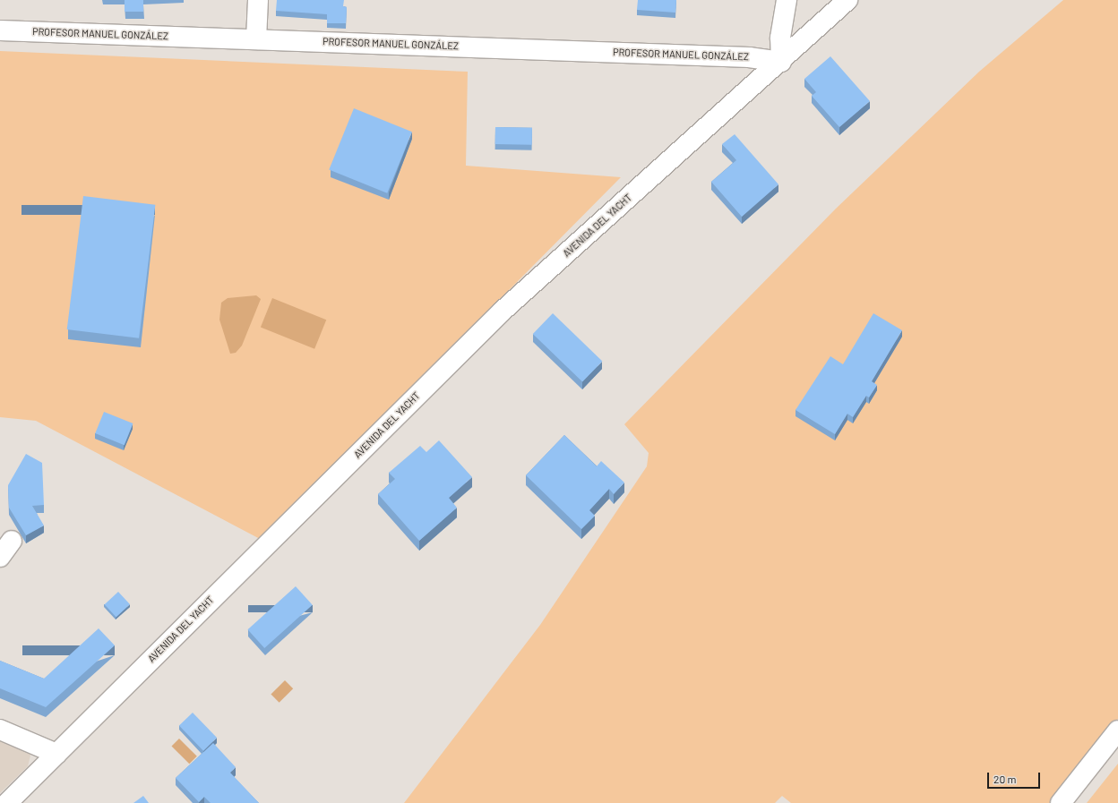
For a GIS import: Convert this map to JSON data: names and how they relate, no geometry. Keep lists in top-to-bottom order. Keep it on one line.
{"streets":{"street":["PROFESOR MANUEL GONZÁLEZ","AVENIDA DEL YACHT"]},"crossings":[["PROFESOR MANUEL GONZÁLEZ","AVENIDA DEL YACHT"]],"scale_bar":"20 m"}
